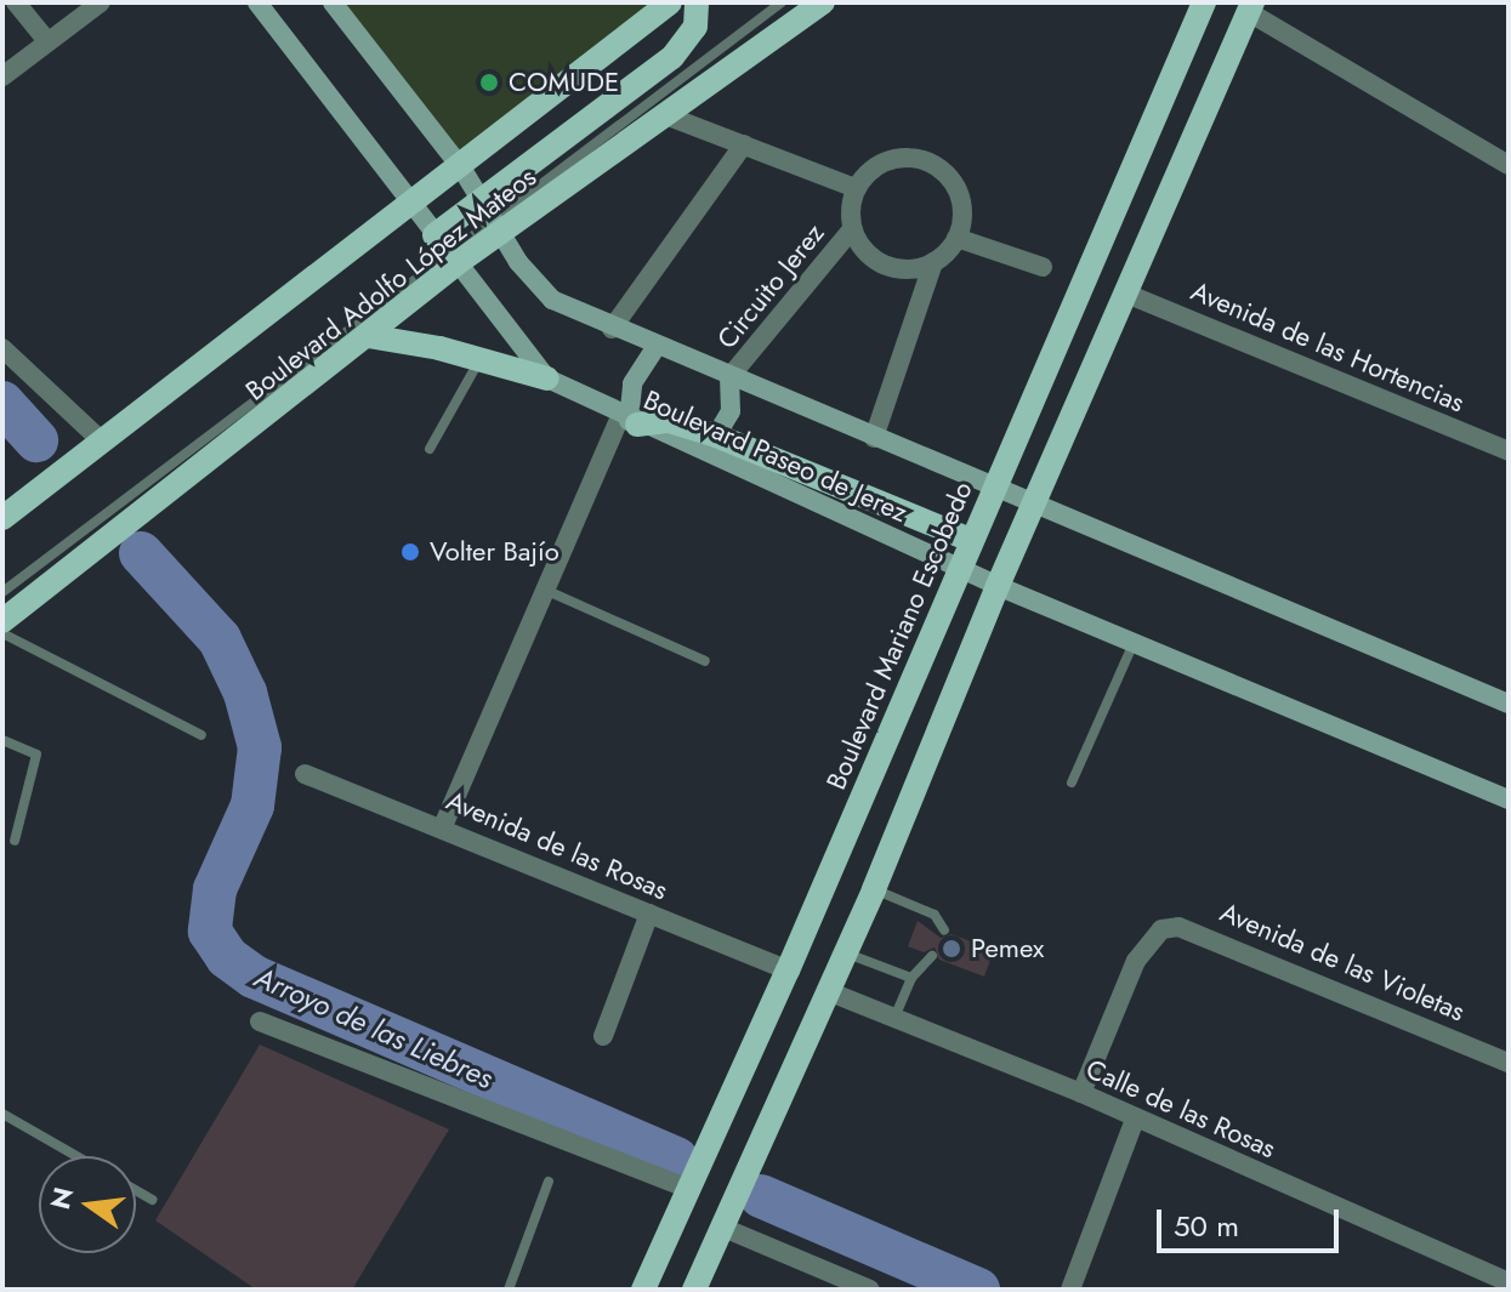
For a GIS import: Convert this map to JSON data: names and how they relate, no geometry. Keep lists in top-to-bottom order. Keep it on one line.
{"streets":{"main road":["Boulevard Adolfo López Mateos","Boulevard Paseo de Jerez","Boulevard Mariano Escobedo"],"street":["Circuito Jerez","Avenida de las Hortencias","Avenida de las Rosas","Avenida de las Violetas","Calle de las Rosas"]},"crossings":[["Boulevard Adolfo López Mateos","Boulevard Paseo de Jerez"],["Circuito Jerez","Boulevard Paseo de Jerez"],["Boulevard Paseo de Jerez","Boulevard Mariano Escobedo"],["Boulevard Mariano Escobedo","Avenida de las Rosas"],["Avenida de las Violetas","Calle de las Rosas"]],"water":["Arroyo de las Liebres"],"places":["COMUDE","Volter Bajío","Pemex"],"scale_bar":"50 m","north":"left"}
